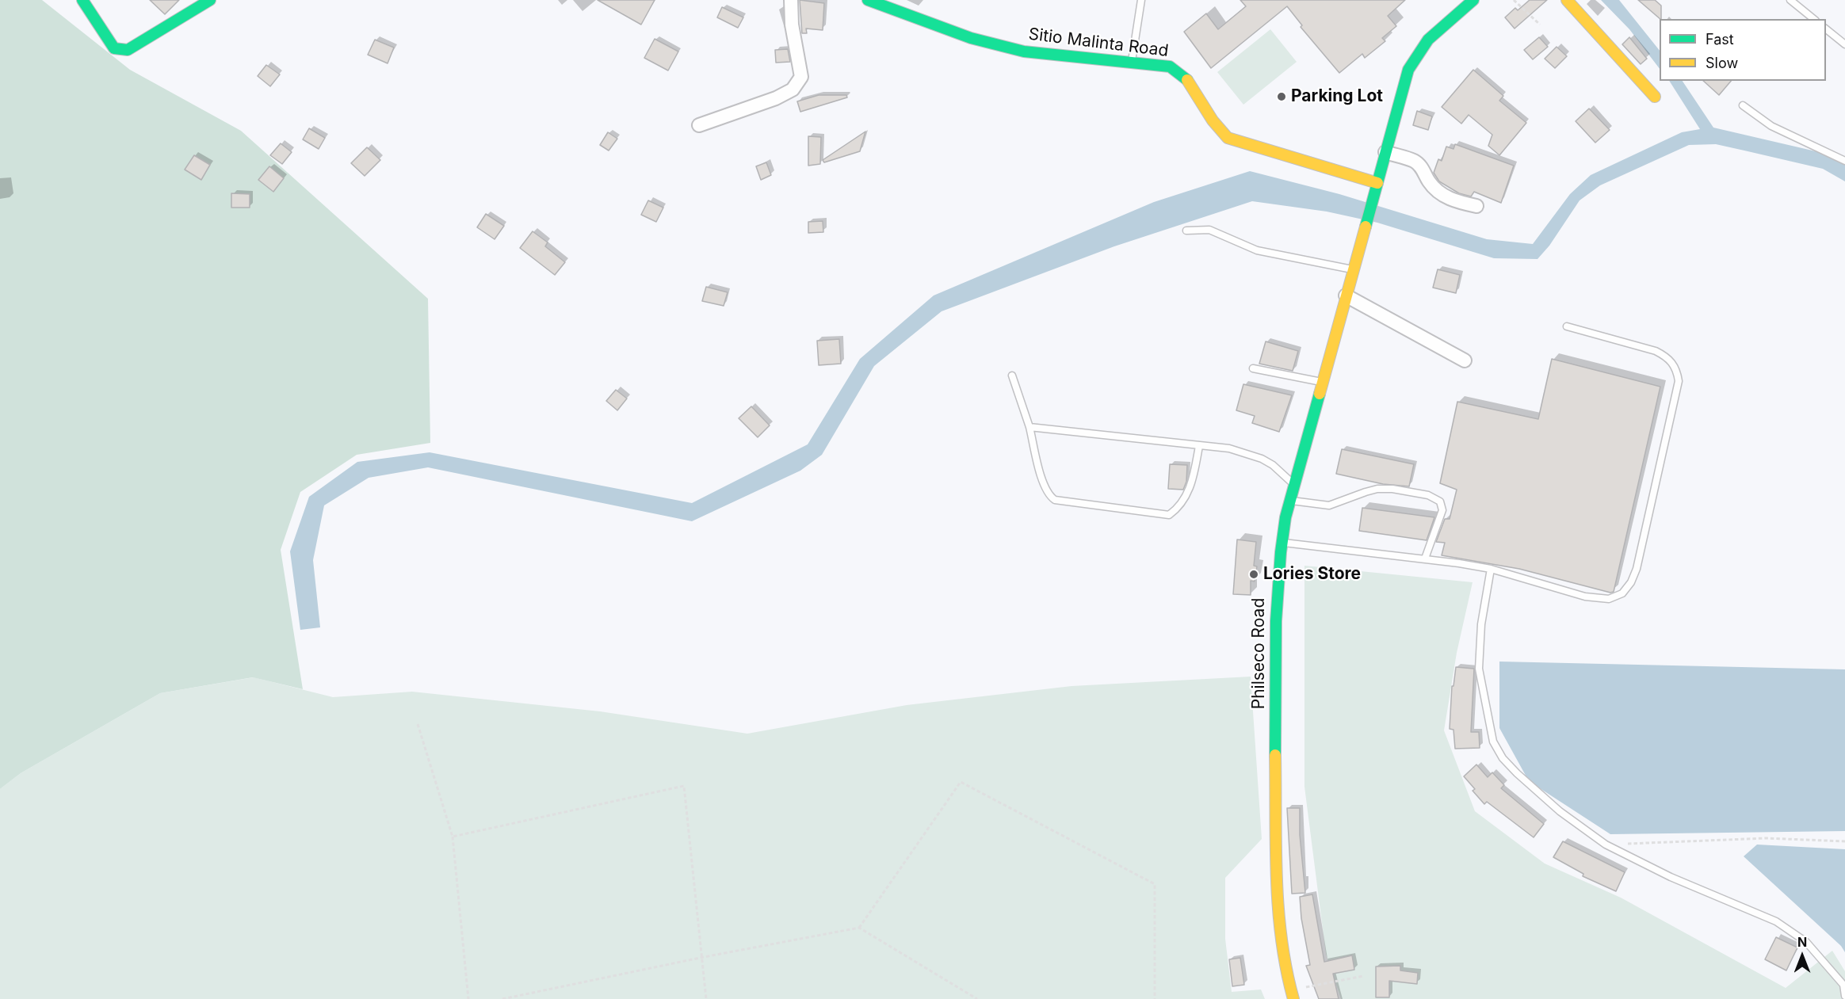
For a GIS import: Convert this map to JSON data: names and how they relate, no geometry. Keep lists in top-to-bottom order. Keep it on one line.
{"streets":{"street":["Sitio Malinta Road","Philseco Road"]},"crossings":[["Sitio Malinta Road","Philseco Road"]],"places":["Parking Lot","Lories Store"],"legend":["Fast","Slow"],"north":"top"}
